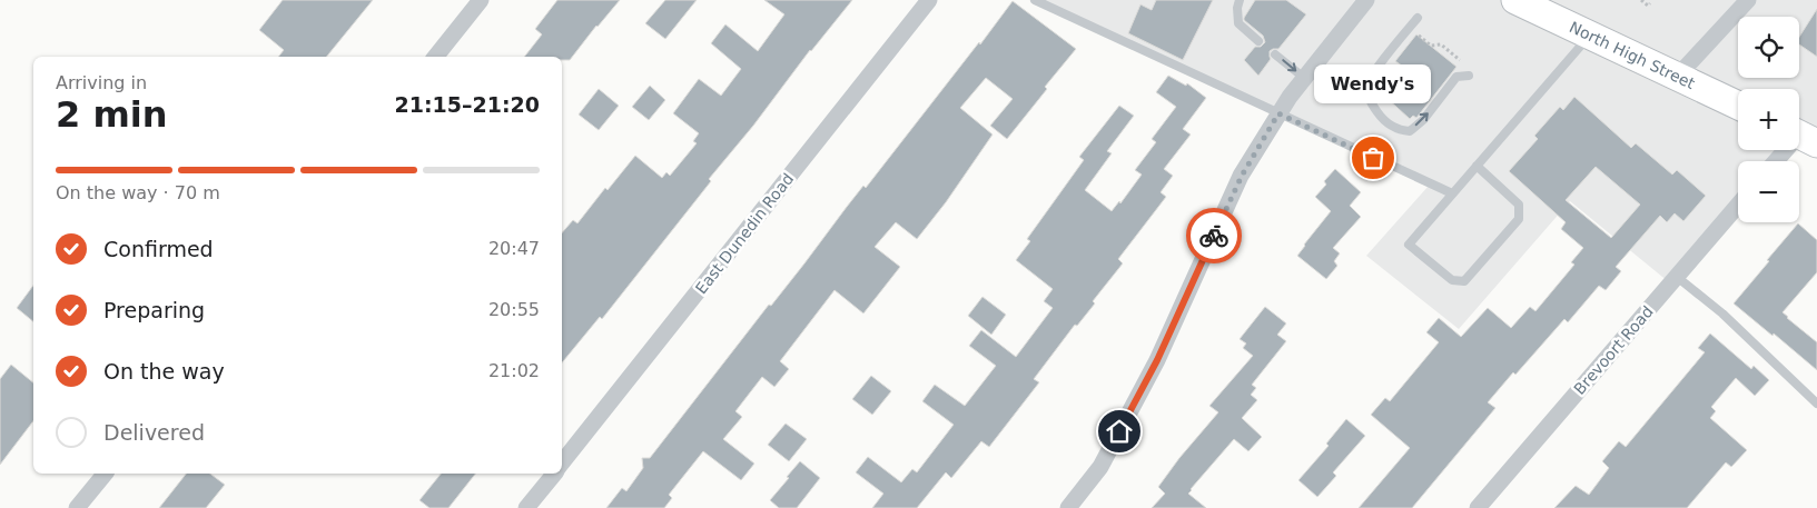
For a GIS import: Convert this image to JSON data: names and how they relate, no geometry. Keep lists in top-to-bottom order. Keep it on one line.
{"streets":{"main road":["North High Street"],"street":["East Dunedin Road","Brevoort Road"]},"places":["Wendy's"],"page":{"map_buttons":["+","−"],"heading":["2 min","Arriving in","21:15–21:20"],"bubble":"Wendy's","bar":"On the way · 70 m","list":[["Confirmed","20:47"],["Preparing","20:55"],["On the way","21:02"],"Delivered"]}}
